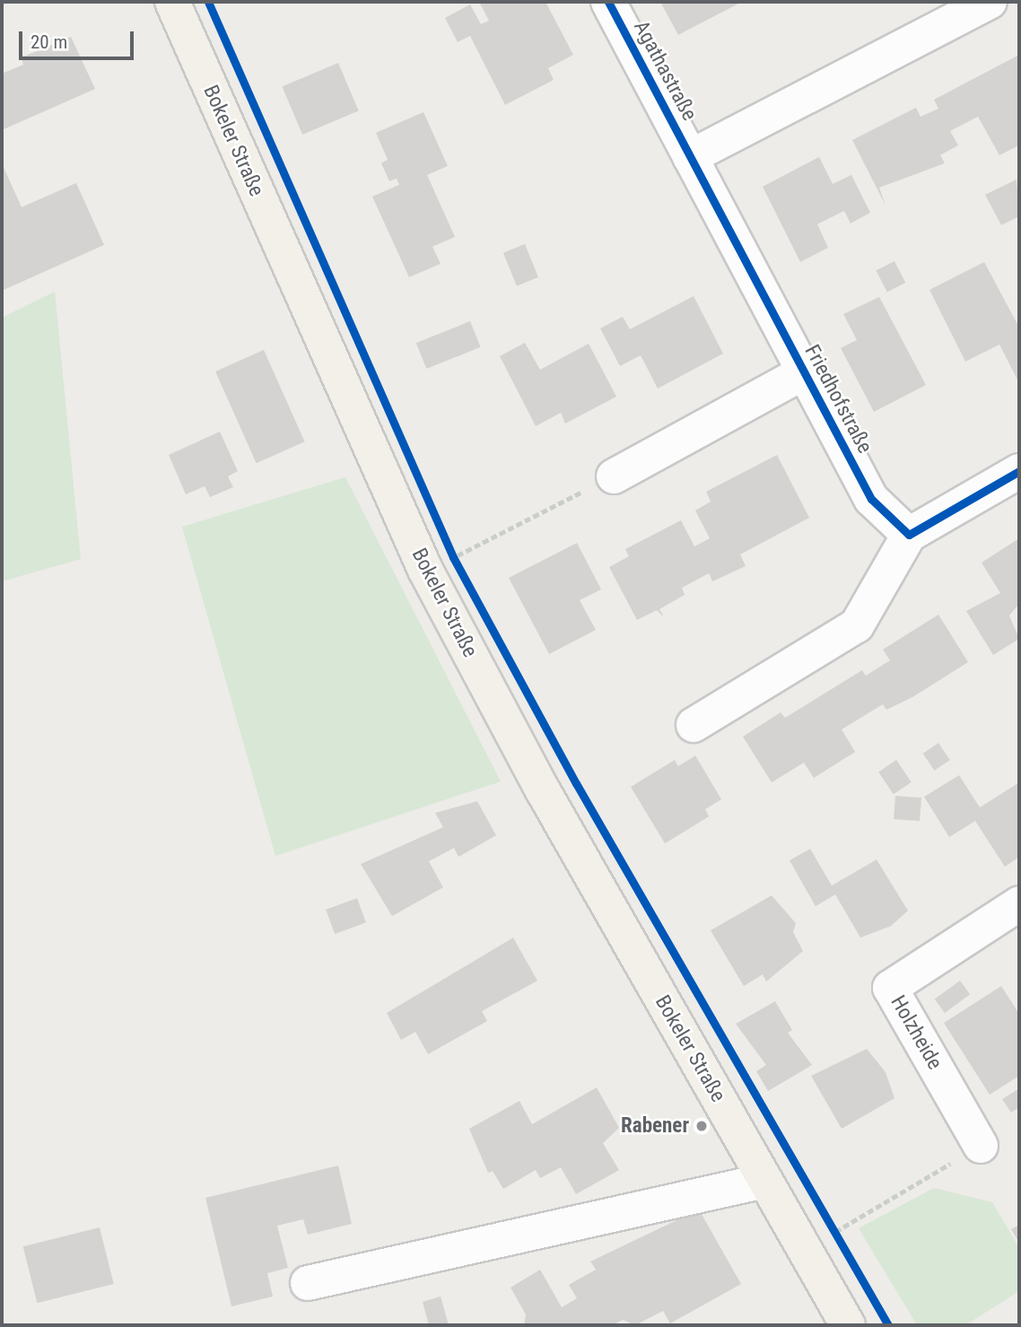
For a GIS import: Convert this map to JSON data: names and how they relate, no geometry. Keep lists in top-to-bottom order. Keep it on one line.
{"streets":{"main road":["Bokeler Straße"],"street":["Agathastraße","Friedhofstraße","Holzheide"]},"crossings":[["Agathastraße","Friedhofstraße"]],"places":["Rabener"],"scale_bar":"20 m"}
